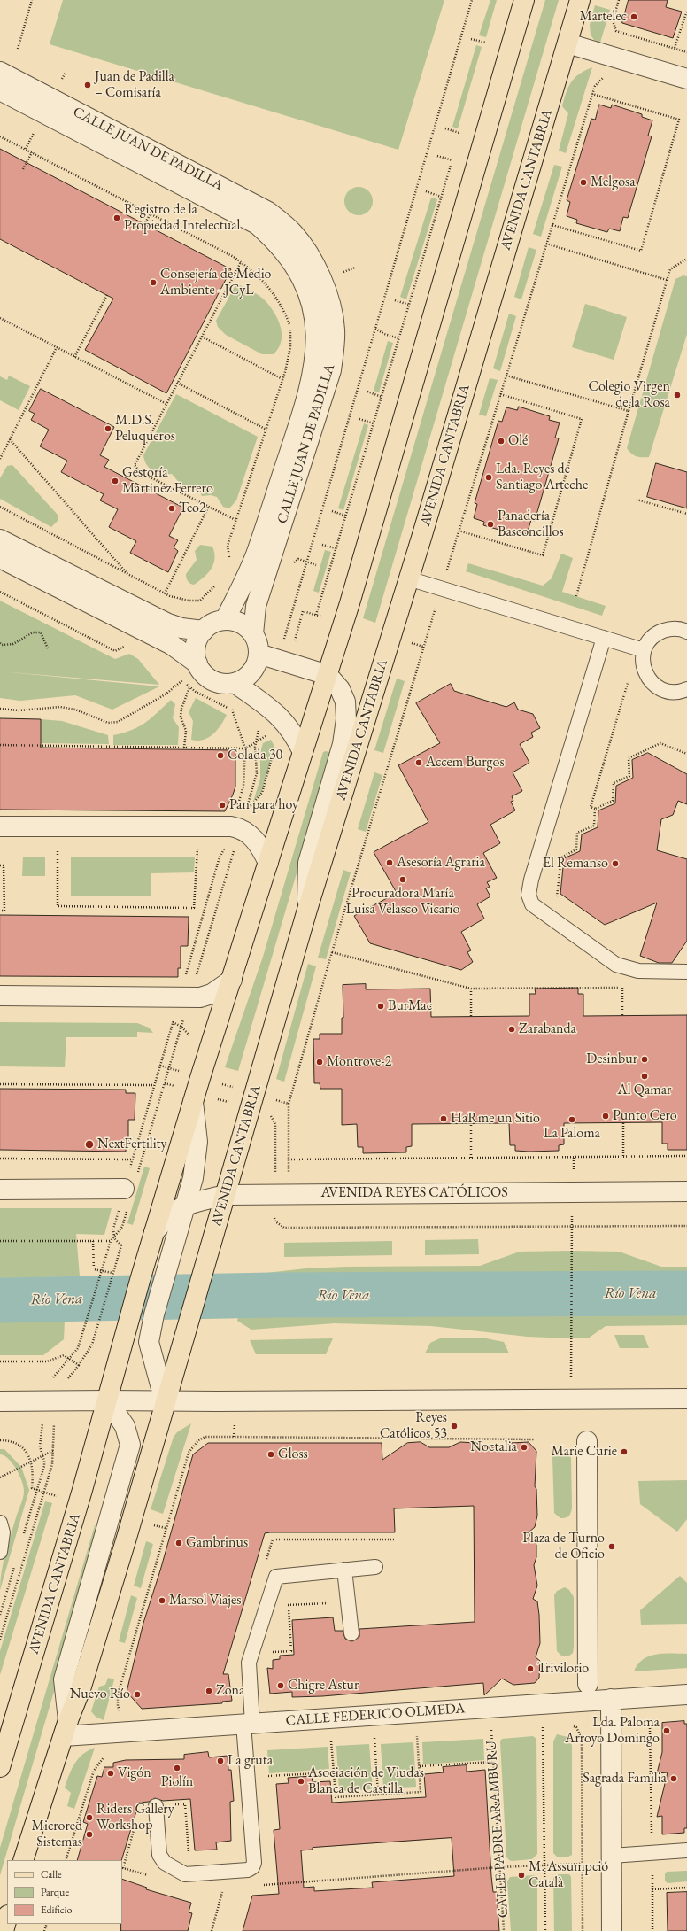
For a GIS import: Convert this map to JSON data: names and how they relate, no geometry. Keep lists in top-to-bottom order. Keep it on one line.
{"streets":{"main road":["AVENIDA CANTABRIA"],"street":["CALLE JUAN DE PADILLA","AVENIDA REYES CATÓLICOS","CALLE FEDERICO OLMEDA"],"path":["CALLE PADRE ARAMBURU"]},"crossings":[["AVENIDA CANTABRIA","AVENIDA REYES CATÓLICOS"],["AVENIDA CANTABRIA","CALLE FEDERICO OLMEDA"]],"water":["Río Vena"],"places":["Martelec","Juan de Padilla – Comisaría","Melgosa","Registro de la Propiedad Intelectual","Consejería de Medio Ambiente - JCyL","Colegio Virgen de la Rosa","M.D.S. Peluqueros","Olé","Lda. Reyes de Santiago Arteche","Gestoría Martinez Ferrero","Teo2","Panadería Basconcillos","Colada 30","Accem Burgos","Pan para hoy","Asesoría Agraria","El Remanso","Procuradora María Luisa Velasco Vicario","BurMac","Zarabanda","Desinbur","Montrove-2","Al Qamar","Punto Cero","HaRme un Sitio","La Paloma","NextFertility","Reyes Católicos 53","Noctalia","Marie Curie","Gloss","Gambrinus","Plaza de Turno de Oficio","Marsol Viajes","Trivilorio","Chigre Astur","Zona","Nuevo Río","Lda. Paloma Arroyo Domingo","La gruta","Piolín","Vigón","Sagrada Familia","Asociación de Viudas Blanca de Castilla","Riders Gallery Workshop","Microred Sistemas","M. Assumpció Català"],"legend":["Calle","Parque","Edificio"]}
